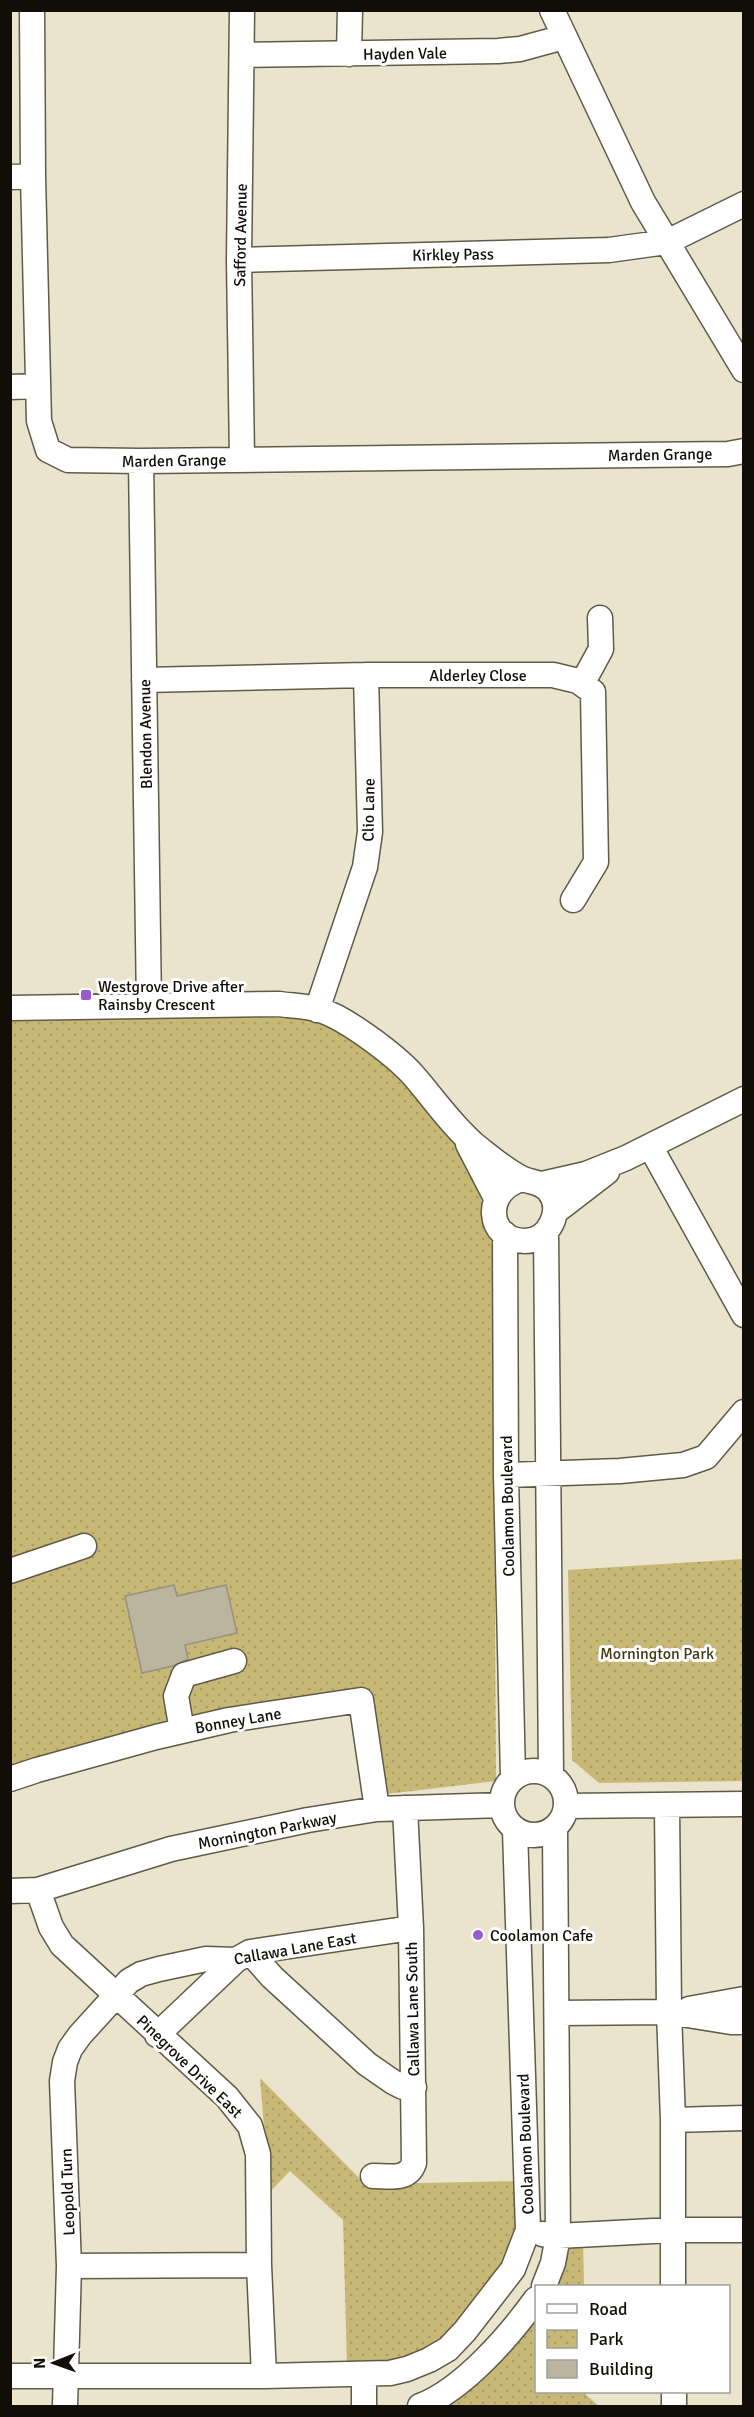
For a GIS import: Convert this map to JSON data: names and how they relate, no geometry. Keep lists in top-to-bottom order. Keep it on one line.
{"streets":{"street":["Hayden Vale","Safford Avenue","Kirkley Pass","Marden Grange","Alderley Close","Blendon Avenue","Clio Lane","Coolamon Boulevard","Bonney Lane","Mornington Parkway","Callawa Lane East","Callawa Lane South","Pinegrove Drive East","Leopold Turn"]},"crossings":[["Hayden Vale","Safford Avenue"],["Safford Avenue","Kirkley Pass"],["Safford Avenue","Marden Grange"],["Marden Grange","Blendon Avenue"],["Alderley Close","Blendon Avenue"],["Alderley Close","Clio Lane"],["Coolamon Boulevard","Mornington Parkway"],["Coolamon Boulevard","Pinegrove Drive East"],["Coolamon Boulevard","Leopold Turn"],["Bonney Lane","Mornington Parkway"],["Mornington Parkway","Callawa Lane South"],["Mornington Parkway","Pinegrove Drive East"],["Callawa Lane East","Callawa Lane South"],["Callawa Lane East","Pinegrove Drive East"],["Callawa Lane East","Leopold Turn"],["Pinegrove Drive East","Leopold Turn"]],"parks":["Mornington Park"],"places":{"transit":["Westgrove Drive after Rainsby Crescent"],"other":["Coolamon Cafe"]},"legend":["Road","Park","Building"],"north":"left"}
